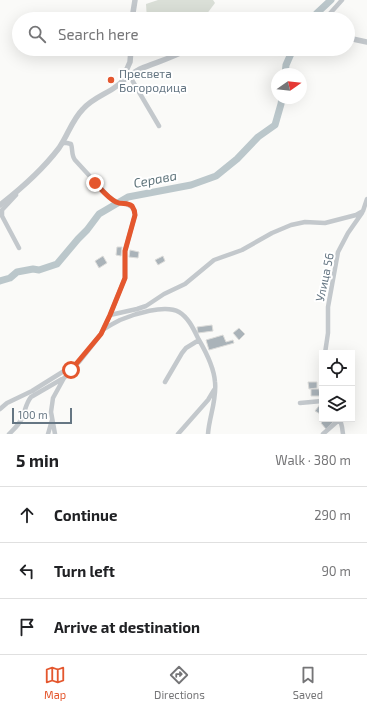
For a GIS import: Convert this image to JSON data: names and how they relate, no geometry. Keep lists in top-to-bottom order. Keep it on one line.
{"streets":{"street":["Улица 56"]},"water":["Серава"],"places":["Пресвета Богородица"],"scale_bar":"100 m","north":"right","page":{"search":"Search here","scale":"100 m","heading":["5 min","Walk · 380 m"],"list":[["Continue","290 m"],["Turn left","90 m"],"Arrive at destination"],"nav":["Map","Directions","Saved"]}}
